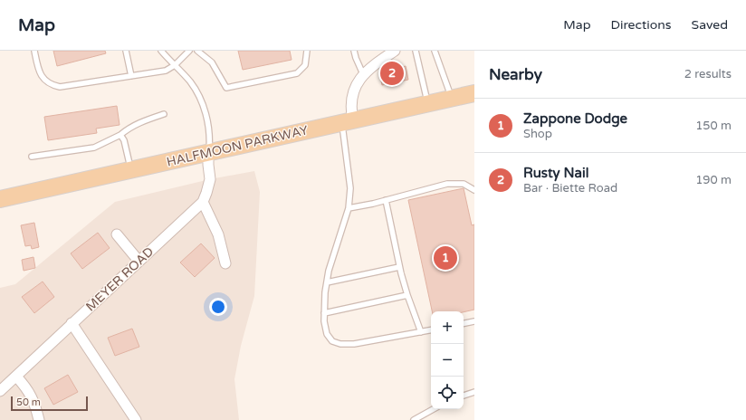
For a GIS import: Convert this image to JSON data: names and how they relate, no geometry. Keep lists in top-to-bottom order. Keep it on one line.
{"streets":{"main road":["HALFMOON PARKWAY"],"street":["MEYER ROAD"]},"crossings":[["HALFMOON PARKWAY","MEYER ROAD"]],"scale_bar":"50 m","page":{"header":"Map","nav":["Map","Directions","Saved"],"heading":["Nearby","2 results"],"pins":["2","1"],"list":[{"mark":"1","name":"Zappone Dodge","note":"Shop","value":"150 m"},{"mark":"2","name":"Rusty Nail","note":"Bar · Biette Road","value":"190 m"}],"map_buttons":["+","−"],"scale":"50 m"}}
